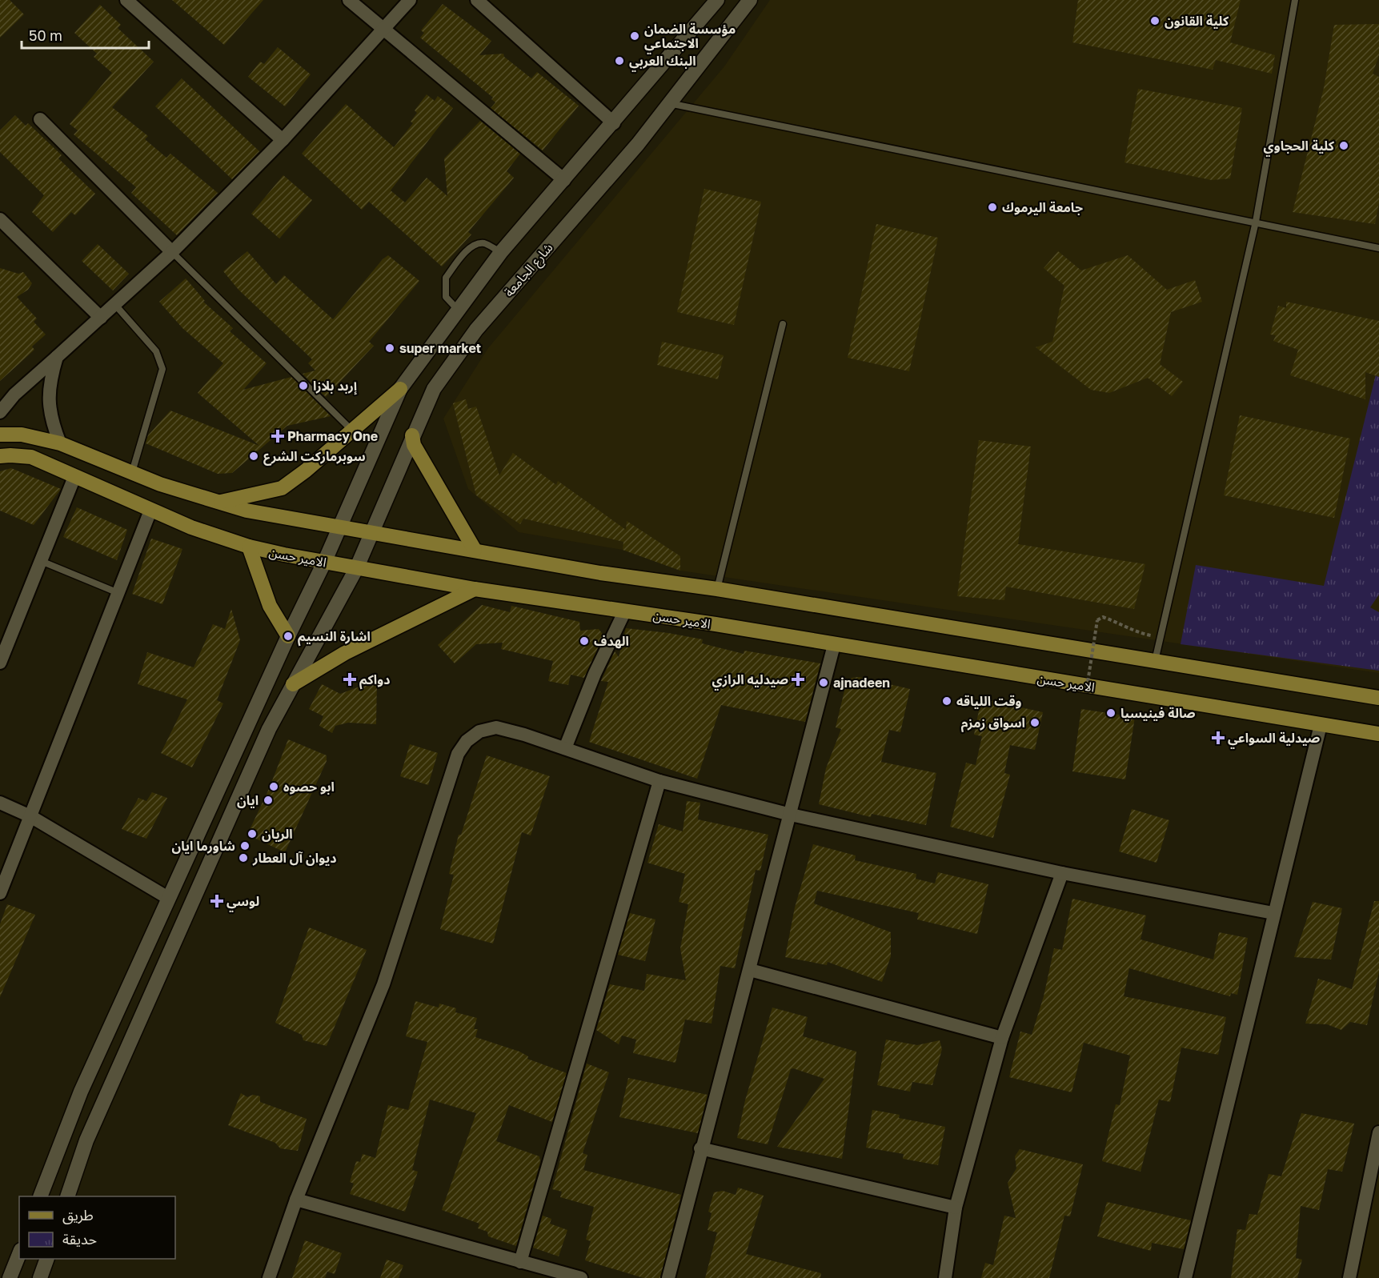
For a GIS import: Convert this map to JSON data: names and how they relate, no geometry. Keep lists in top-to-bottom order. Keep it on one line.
{"streets":{"main road":["شارع الجامعة","الامير حسن"]},"crossings":[["شارع الجامعة","الامير حسن"]],"places":{"other":["كلية القانون","مؤسسة الضمان الاجتماعي","البنك العربي","كلية الحجاوي","جامعة اليرموك","super market","إربد بلازا","سوبرماركت الشرع","اشارة النسيم","الهدف","ajnadeen","وقت اللياقه","صالة فينيسيا","اسواق زمزم","ابو حصوه","ايان","الريان","شاورما ايان","ديوان آل العطار"],"health":["Pharmacy One","دواكم","صيدليه الرازي","صيدلية السواعي","لوسي"]},"legend":["طريق","حديقة"],"scale_bar":"50 m"}
